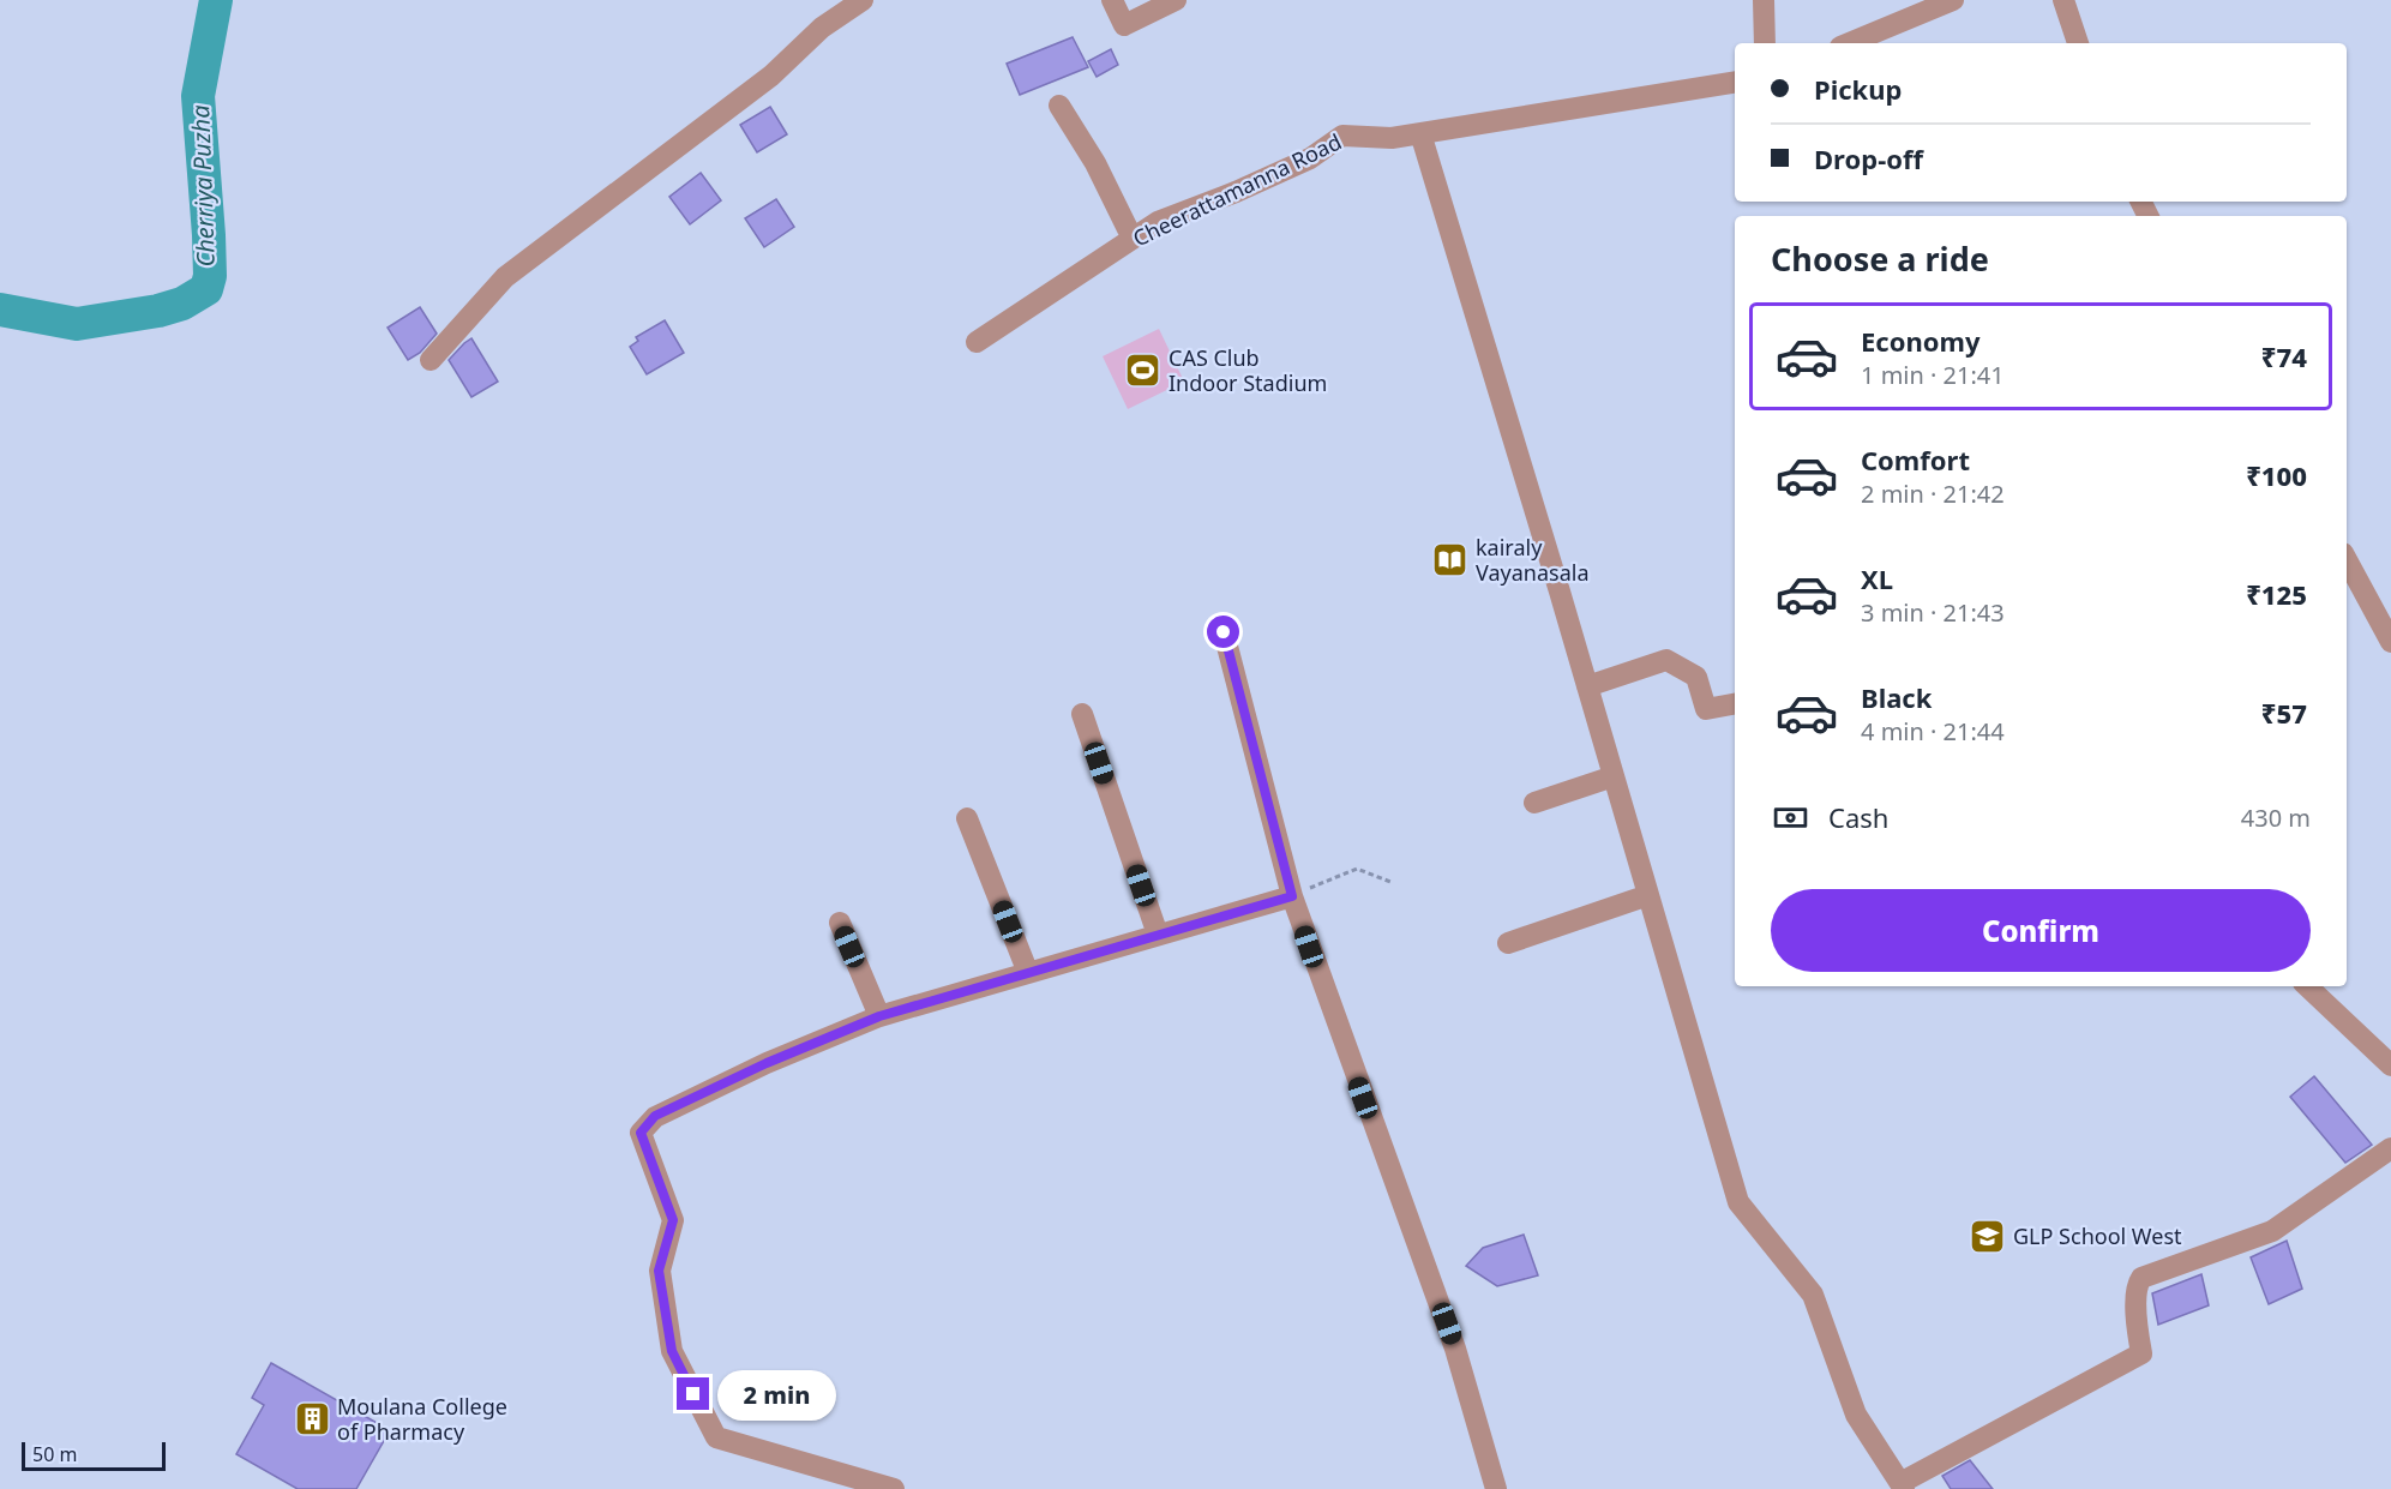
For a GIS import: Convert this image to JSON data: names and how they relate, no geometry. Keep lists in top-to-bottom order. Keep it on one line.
{"streets":{"street":["Cheerattamanna Road"]},"water":["Cherriya Puzha"],"places":{"sports":["CAS Club Indoor Stadium"],"library":["kairaly Vayanasala"],"school or university":["GLP School West"],"building":["Moulana College of Pharmacy"]},"scale_bar":"50 m","page":{"banner":["Pickup","Drop-off"],"heading":"Choose a ride","list":[{"name":"Economy","note":"1 min · 21:41","value":"₹74"},{"name":"Comfort","note":"2 min · 21:42","value":"₹100"},{"name":"XL","note":"3 min · 21:43","value":"₹125"},{"name":"Black","note":"4 min · 21:44","value":"₹57"}],"pay":["Cash","430 m"],"buttons":"Confirm","bubble":"2 min","scale":"50 m"}}
